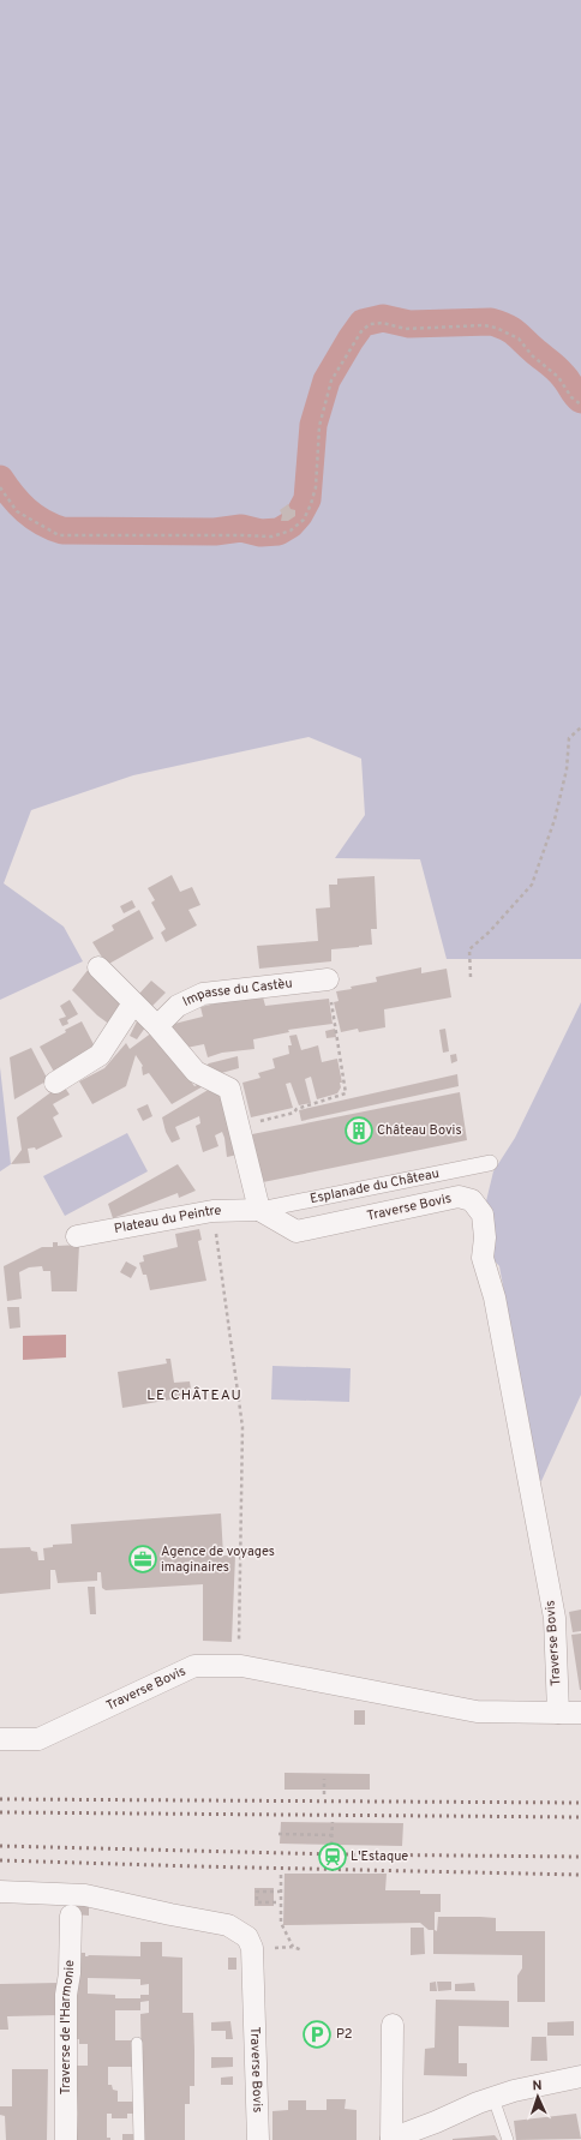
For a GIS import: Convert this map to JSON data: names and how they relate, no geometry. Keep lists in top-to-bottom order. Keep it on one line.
{"streets":{"street":["Impasse du Castèu","Esplanade du Château","Traverse Bovis","Plateau du Peintre","Traverse de l'Harmonie"]},"crossings":[["Esplanade du Château","Traverse Bovis"],["Esplanade du Château","Plateau du Peintre"],["Traverse Bovis","Plateau du Peintre"]],"districts":["LE CHÂTEAU"],"places":{"building":["Château Bovis"],"office":["Agence de voyages imaginaires"],"station":["L'Estaque"],"parking":["P2"]},"north":"top"}
